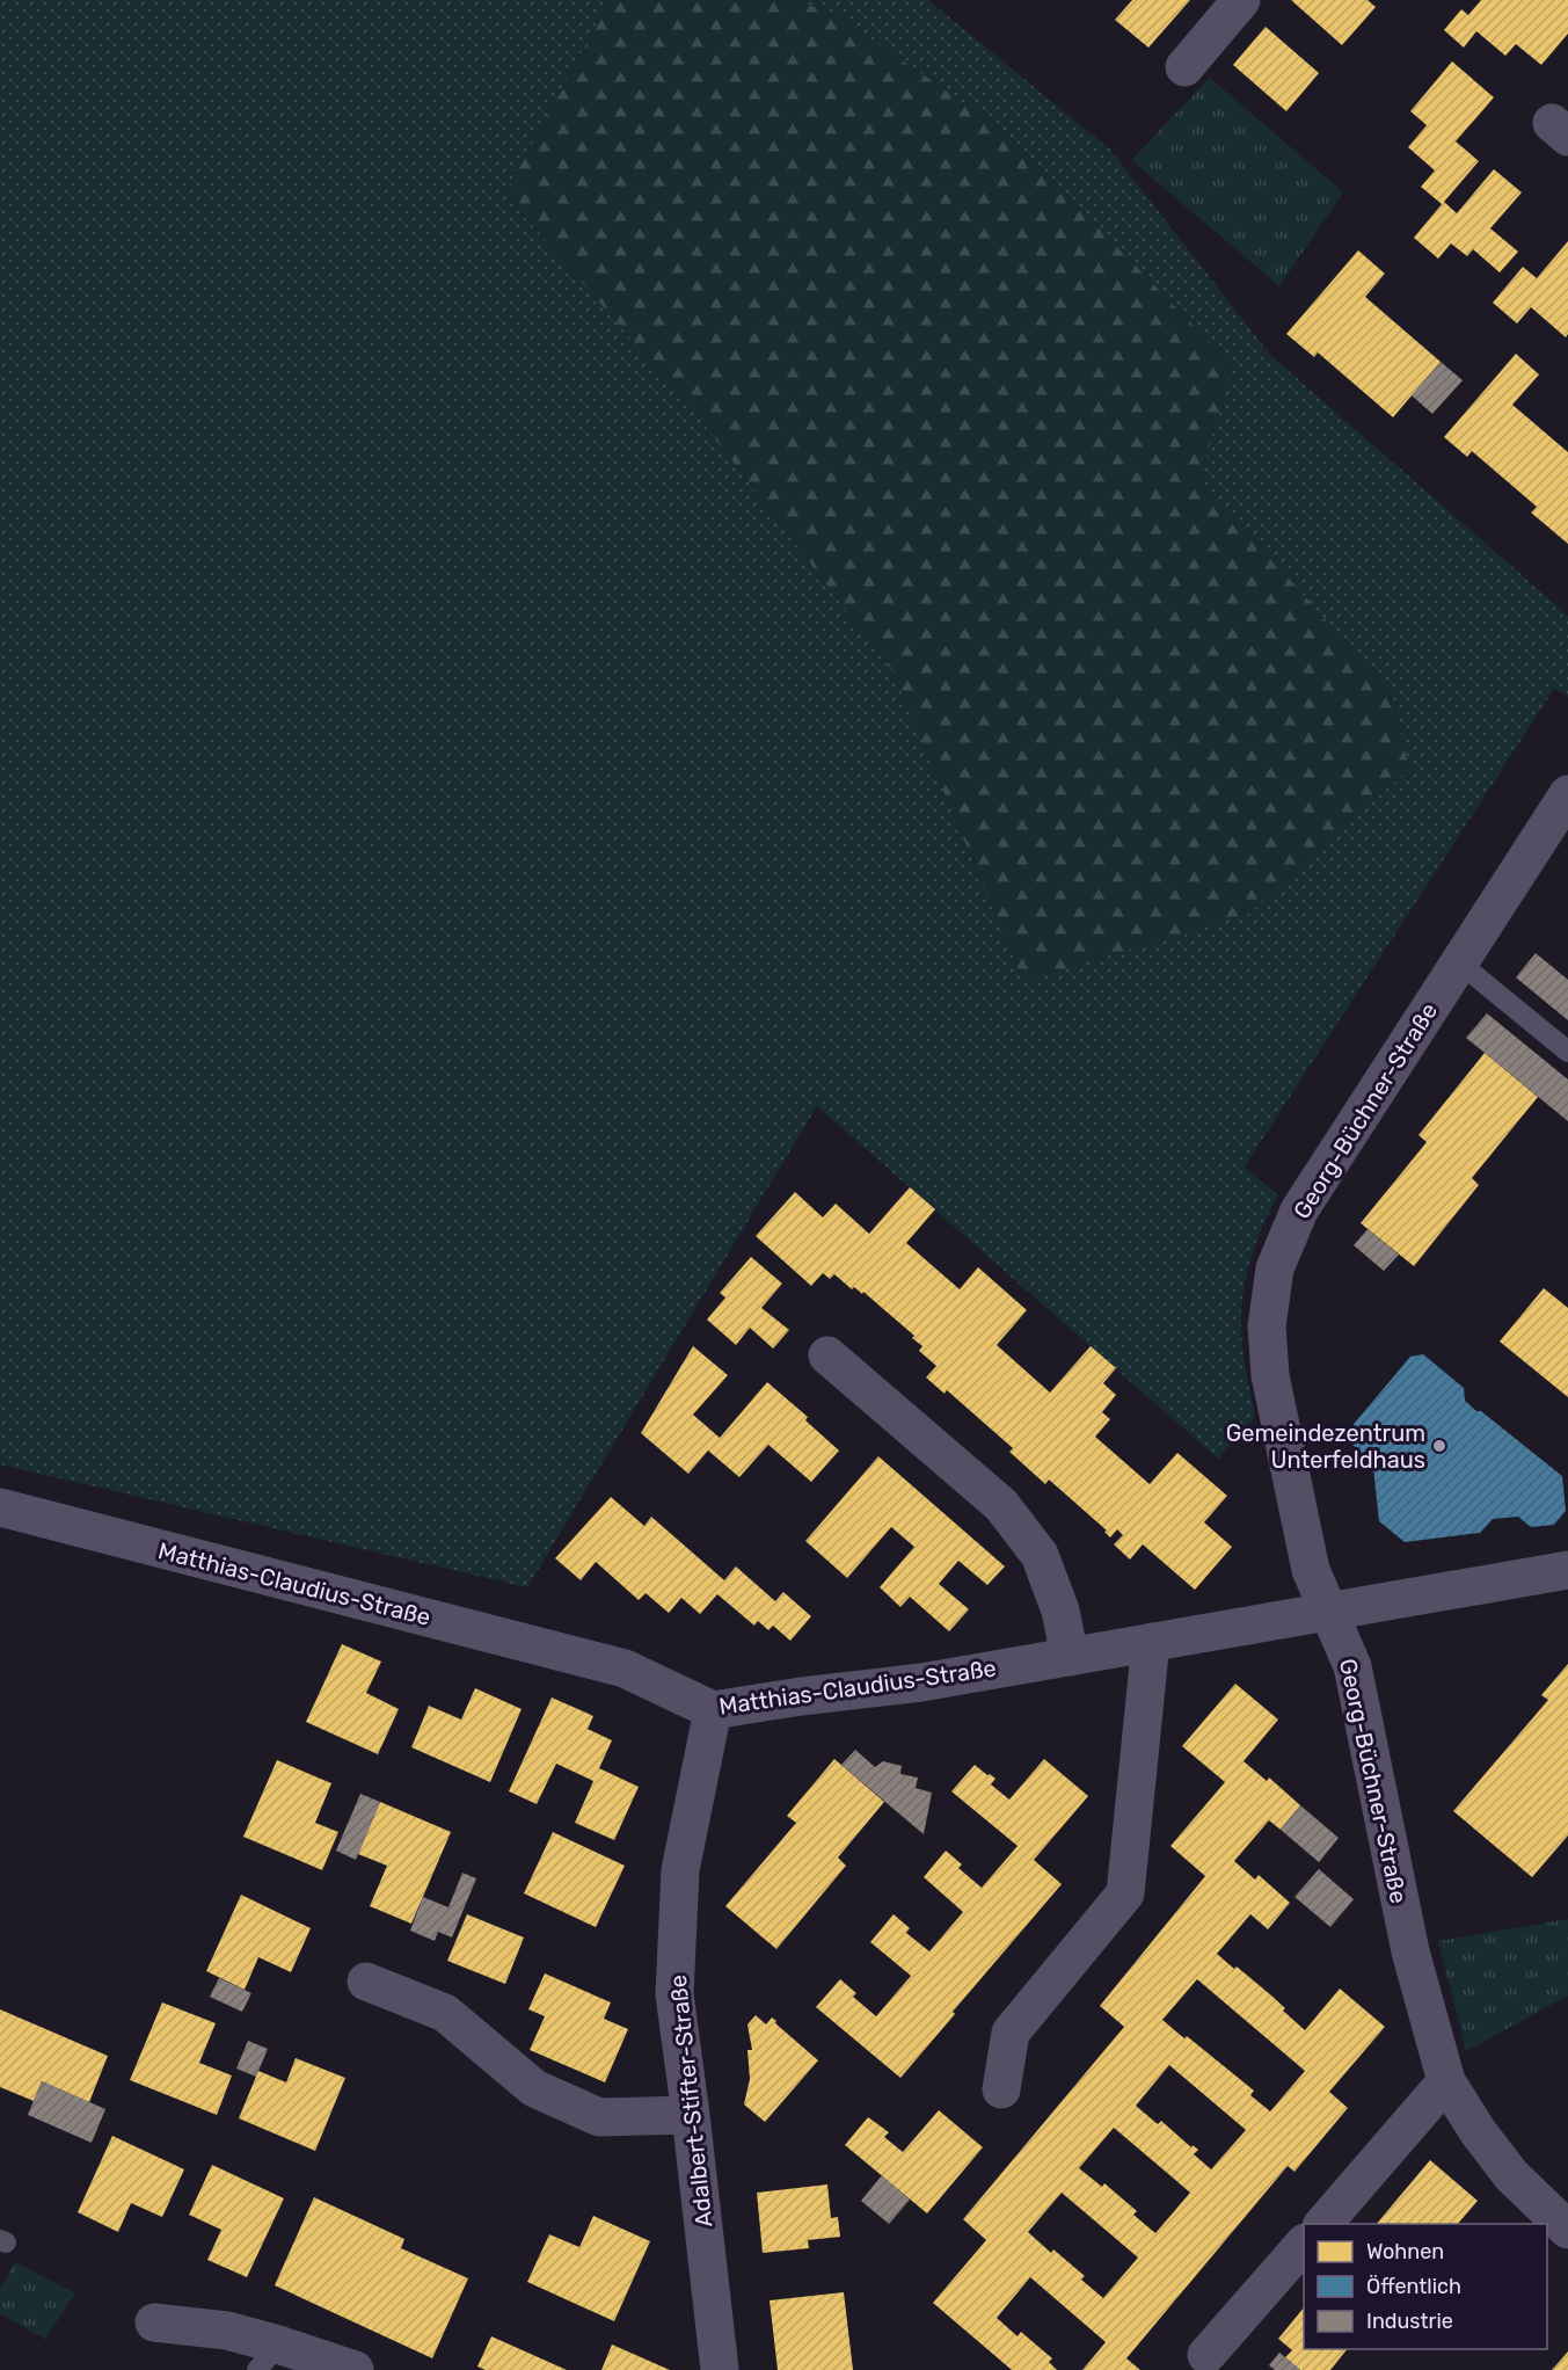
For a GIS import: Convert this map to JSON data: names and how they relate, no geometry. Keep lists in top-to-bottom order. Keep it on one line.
{"streets":{"street":["Georg-Büchner-Straße","Matthias-Claudius-Straße","Adalbert-Stifter-Straße"]},"crossings":[["Georg-Büchner-Straße","Matthias-Claudius-Straße"],["Matthias-Claudius-Straße","Adalbert-Stifter-Straße"]],"places":["Gemeindezentrum Unterfeldhaus"],"legend":["Wohnen","Öffentlich","Industrie"]}
